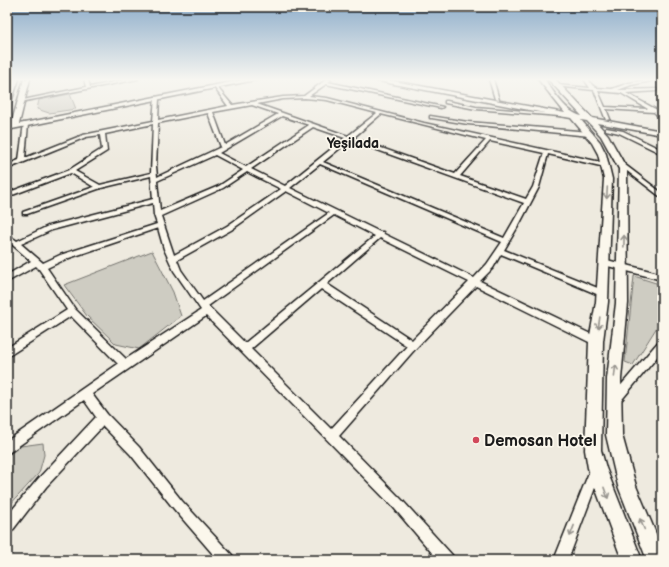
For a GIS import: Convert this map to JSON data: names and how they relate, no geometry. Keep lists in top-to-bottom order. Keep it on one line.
{"districts":["Yeşilada"],"places":["Demosan Hotel"]}
